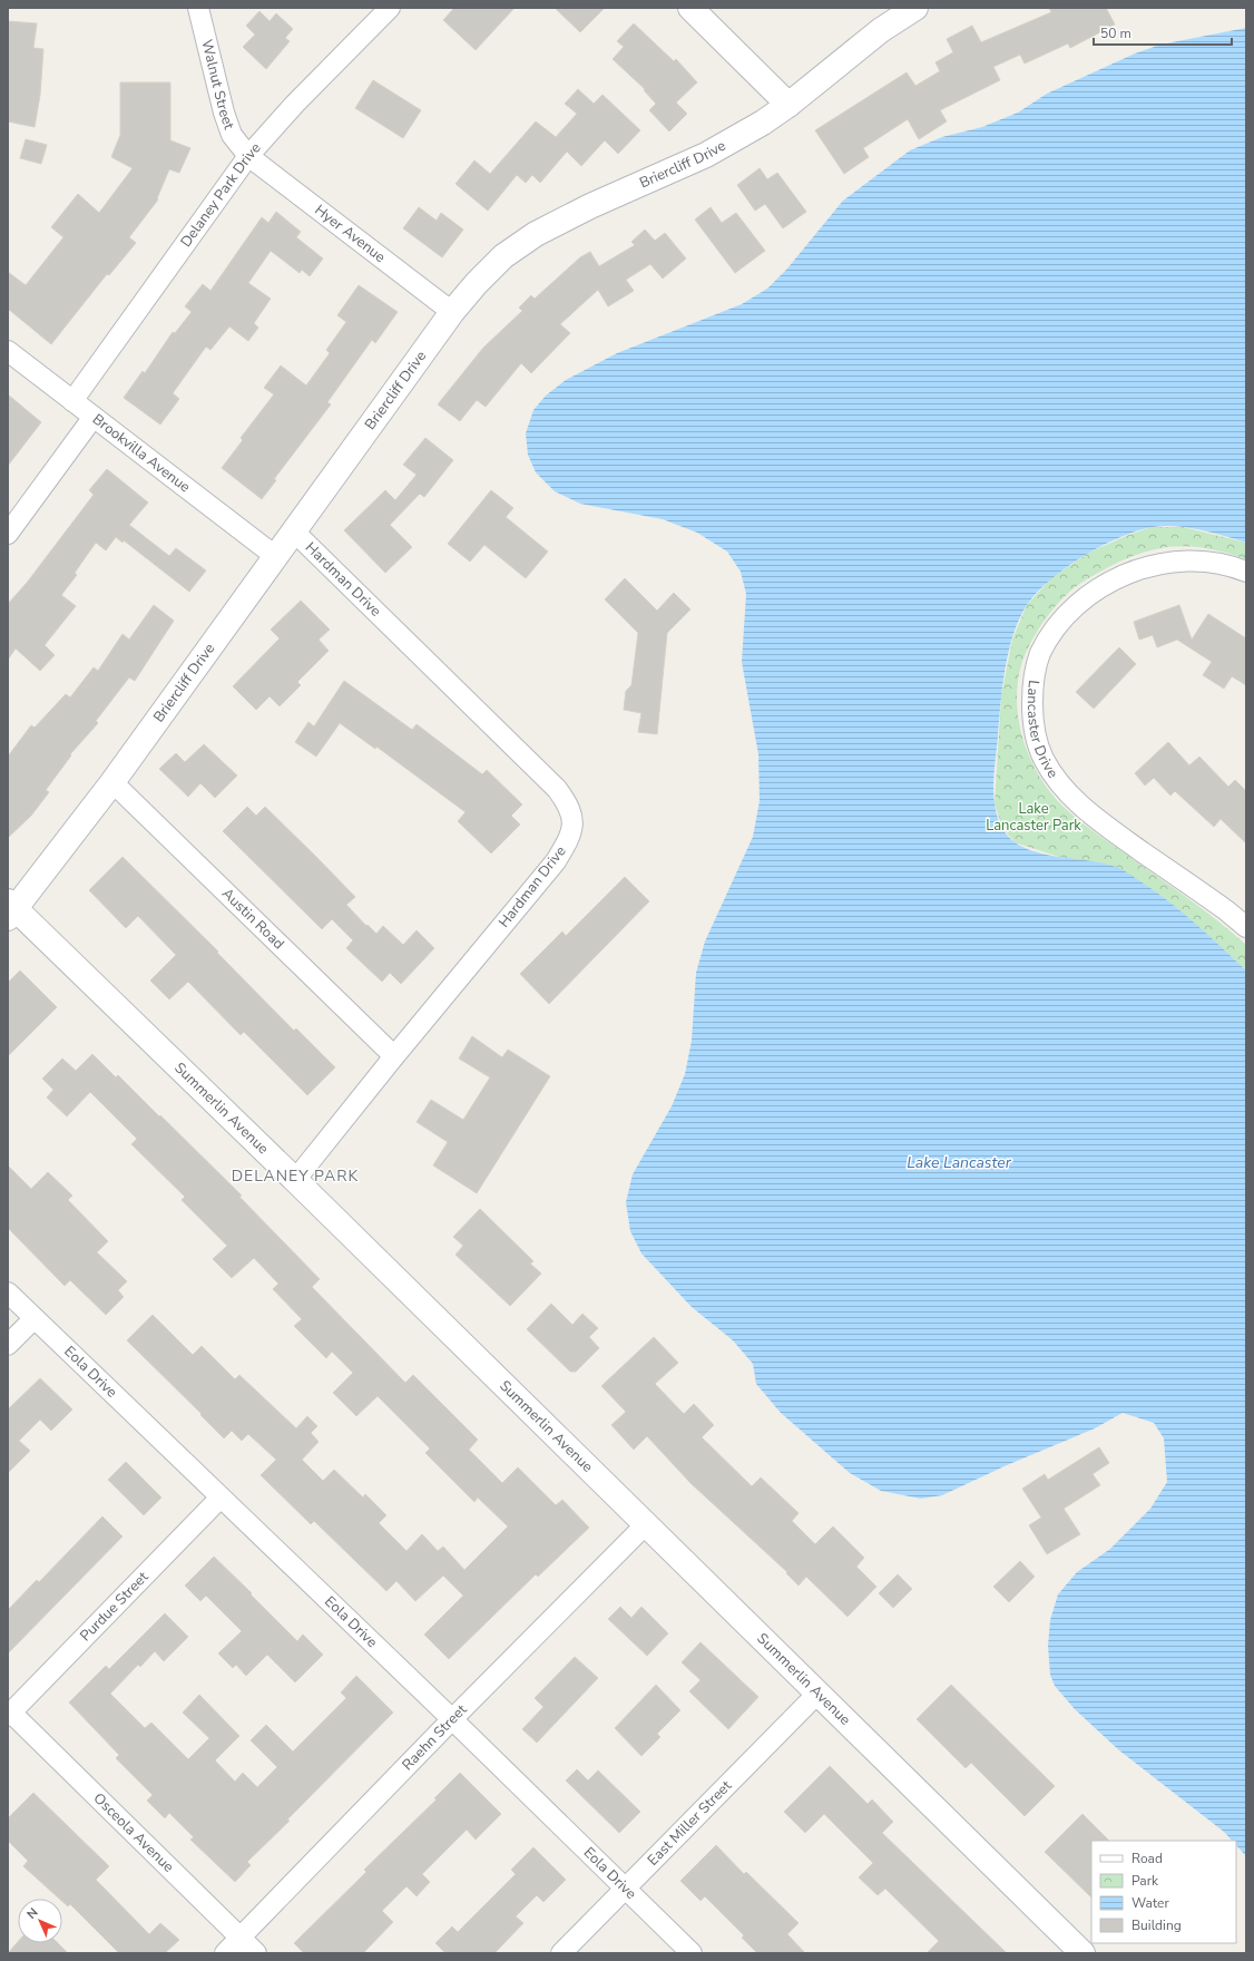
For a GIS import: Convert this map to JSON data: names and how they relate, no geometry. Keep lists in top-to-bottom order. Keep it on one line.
{"streets":{"street":["Walnut Street","Briercliff Drive","Delaney Park Drive","Hyer Avenue","Brookvilla Avenue","Hardman Drive","Lancaster Drive","Austin Road","Summerlin Avenue","Eola Drive","Purdue Street","Raehn Street","East Miller Street","Osceola Avenue"]},"crossings":[["Walnut Street","Delaney Park Drive"],["Walnut Street","Hyer Avenue"],["Briercliff Drive","Hyer Avenue"],["Briercliff Drive","Brookvilla Avenue"],["Briercliff Drive","Hardman Drive"],["Briercliff Drive","Austin Road"],["Briercliff Drive","Summerlin Avenue"],["Delaney Park Drive","Hyer Avenue"],["Delaney Park Drive","Brookvilla Avenue"],["Hardman Drive","Austin Road"],["Hardman Drive","Summerlin Avenue"],["Summerlin Avenue","Raehn Street"],["Summerlin Avenue","East Miller Street"],["Eola Drive","Purdue Street"],["Eola Drive","Raehn Street"],["Eola Drive","East Miller Street"],["Purdue Street","Osceola Avenue"],["Raehn Street","Osceola Avenue"]],"districts":["DELANEY PARK"],"water":["Lake Lancaster"],"parks":["Lake Lancaster Park"],"legend":["Road","Park","Water","Building"],"scale_bar":"50 m","north":"top left"}
